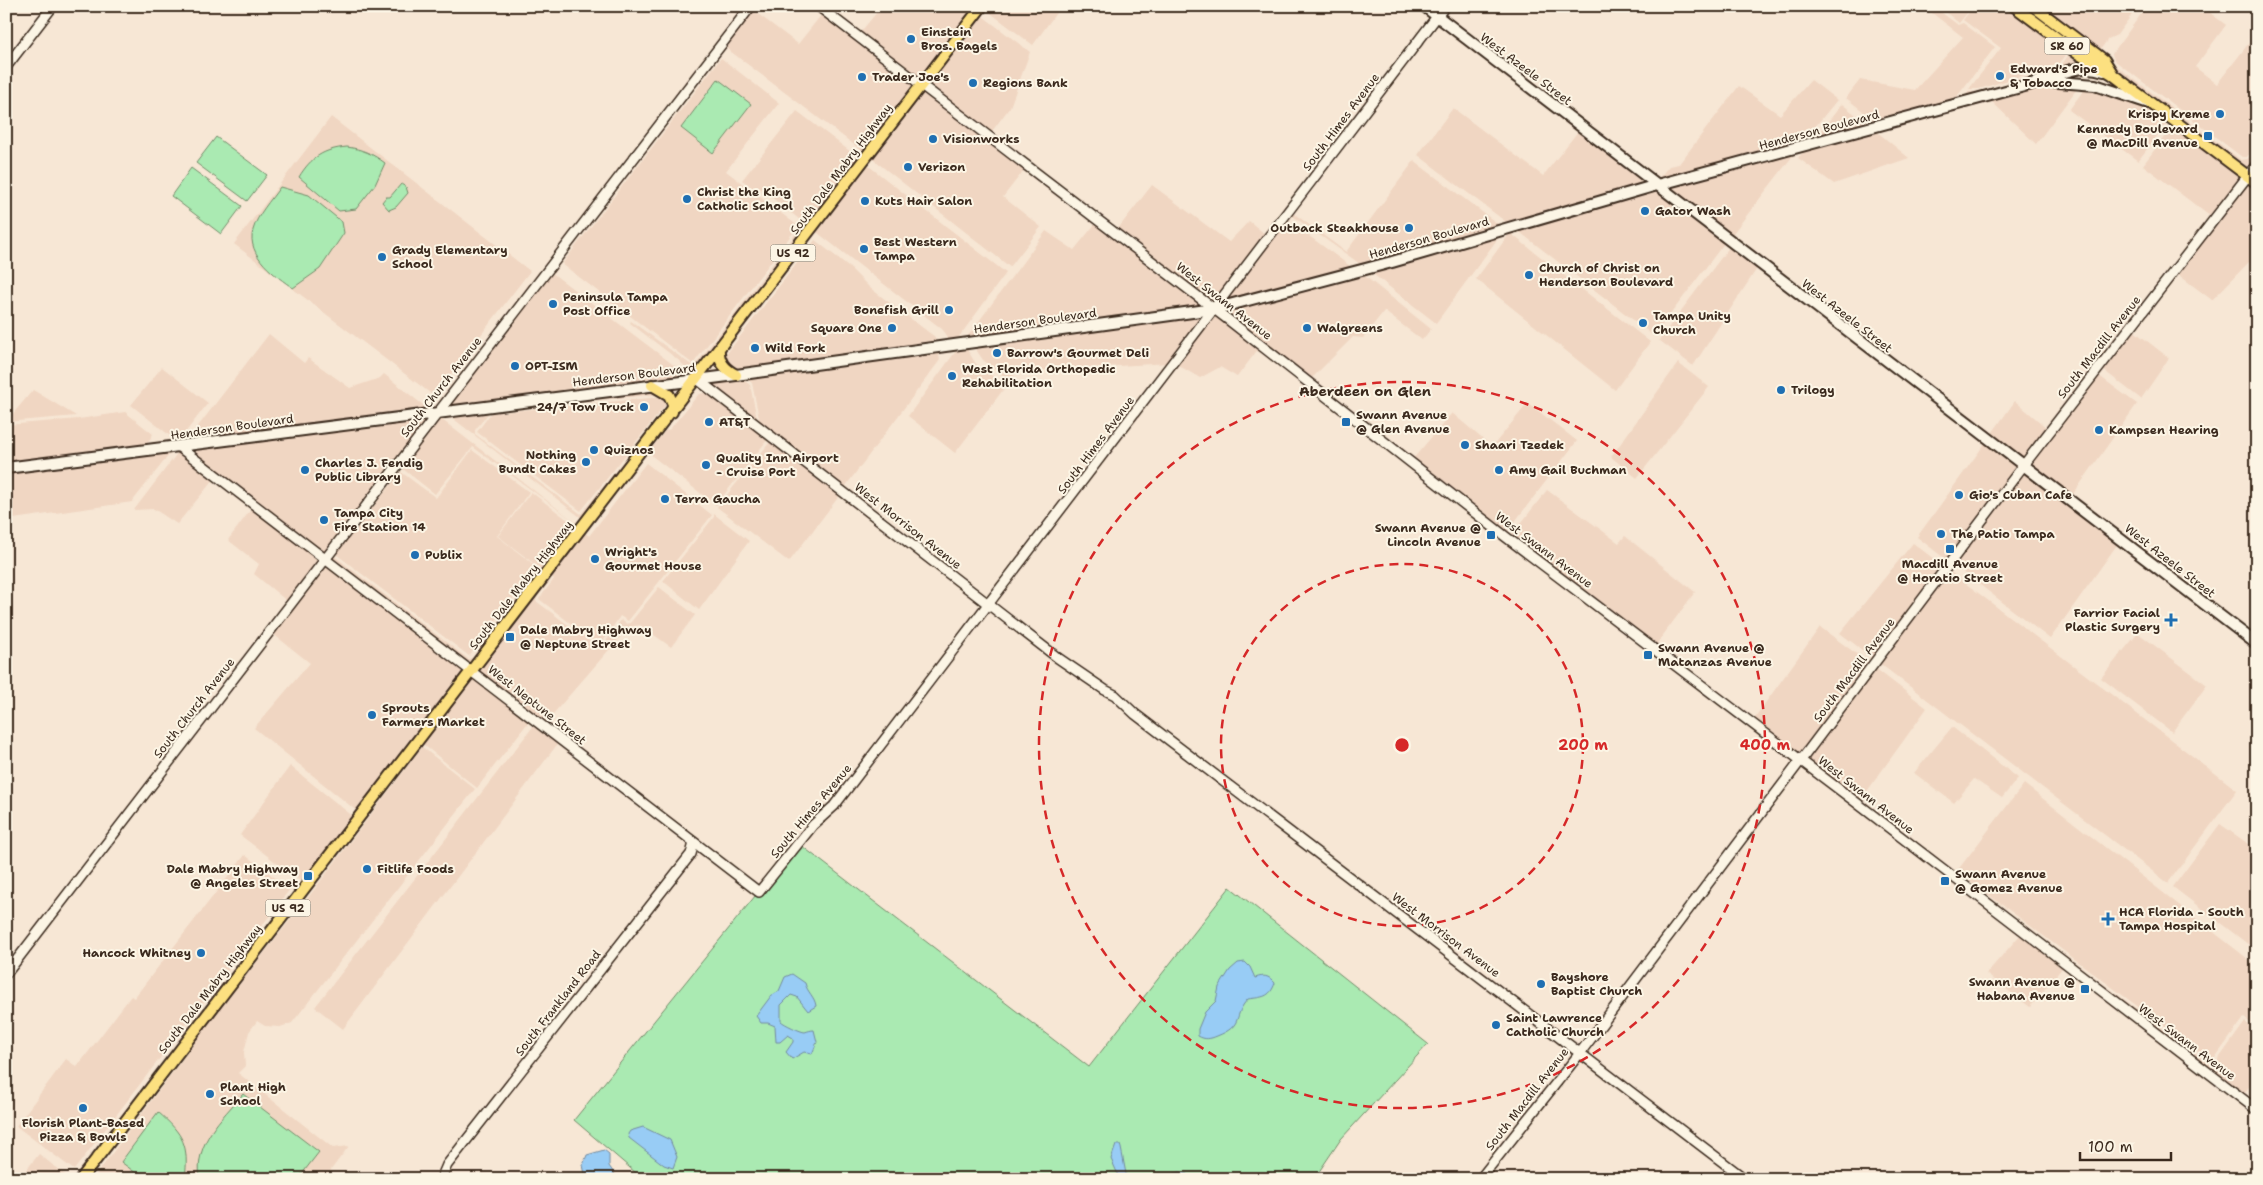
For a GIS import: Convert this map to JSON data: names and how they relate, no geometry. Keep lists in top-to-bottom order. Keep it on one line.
{"streets":{"main road":["SR 60","West Azeele Street","Henderson Boulevard","South Dale Mabry Highway","US 92"],"street":["South Himes Avenue","West Swann Avenue","South Macdill Avenue","South Church Avenue","West Morrison Avenue","West Neptune Street","South Frankland Road"]},"crossings":[["SR 60","Henderson Boulevard"],["SR 60","South Macdill Avenue"],["West Azeele Street","South Himes Avenue"],["West Azeele Street","Henderson Boulevard"],["West Azeele Street","South Macdill Avenue"],["South Himes Avenue","Henderson Boulevard"],["South Himes Avenue","West Swann Avenue"],["South Himes Avenue","West Morrison Avenue"],["South Himes Avenue","West Neptune Street"],["Henderson Boulevard","South Dale Mabry Highway"],["Henderson Boulevard","West Swann Avenue"],["Henderson Boulevard","South Church Avenue"],["Henderson Boulevard","West Morrison Avenue"],["Henderson Boulevard","West Neptune Street"],["South Dale Mabry Highway","West Swann Avenue"],["South Dale Mabry Highway","West Morrison Avenue"],["South Dale Mabry Highway","West Neptune Street"],["West Swann Avenue","South Macdill Avenue"],["South Macdill Avenue","West Morrison Avenue"],["South Church Avenue","West Neptune Street"],["West Neptune Street","South Frankland Road"]],"districts":["Aberdeen on Glen"],"places":{"other":["Einstein Bros. Bagels","Edward's Pipe & Tobacco","Trader Joe's","Regions Bank","Krispy Kreme","Visionworks","Verizon","Christ the King Catholic School","Kuts Hair Salon","Gator Wash","Outback Steakhouse","Best Western Tampa","Grady Elementary School","Church of Christ on Henderson Boulevard","Peninsula Tampa Post Office","Bonefish Grill","Tampa Unity Church","Square One","Walgreens","Wild Fork","Barrow's Gourmet Deli","OPT-ISM","West Florida Orthopedic Rehabilitation","Trilogy","24/7 Tow Truck","AT&T","Kampsen Hearing","Shaari Tzedek","Quiznos","Nothing Bundt Cakes","Quality Inn Airport - Cruise Port","Charles J. Fendig Public Library","Amy Gail Buchman","Gio's Cuban Cafe","Terra Gaucha","Tampa City Fire Station 14","The Patio Tampa","Publix","Wright's Gourmet House","Sprouts Farmers Market","Fitlife Foods","Hancock Whitney","Bayshore Baptist Church","Saint Lawrence Catholic Church","Plant High School","Florish Plant-Based Pizza & Bowls"],"transit":["Kennedy Boulevard @ MacDill Avenue","Swann Avenue @ Glen Avenue","Swann Avenue @ Lincoln Avenue","Macdill Avenue @ Horatio Street","Dale Mabry Highway @ Neptune Street","Swann Avenue @ Matanzas Avenue","Dale Mabry Highway @ Angeles Street","Swann Avenue @ Gomez Avenue","Swann Avenue @ Habana Avenue"],"health":["Farrior Facial Plastic Surgery","HCA Florida - South Tampa Hospital"]},"scale_bar":"100 m","rings":["200 m","400 m"]}
